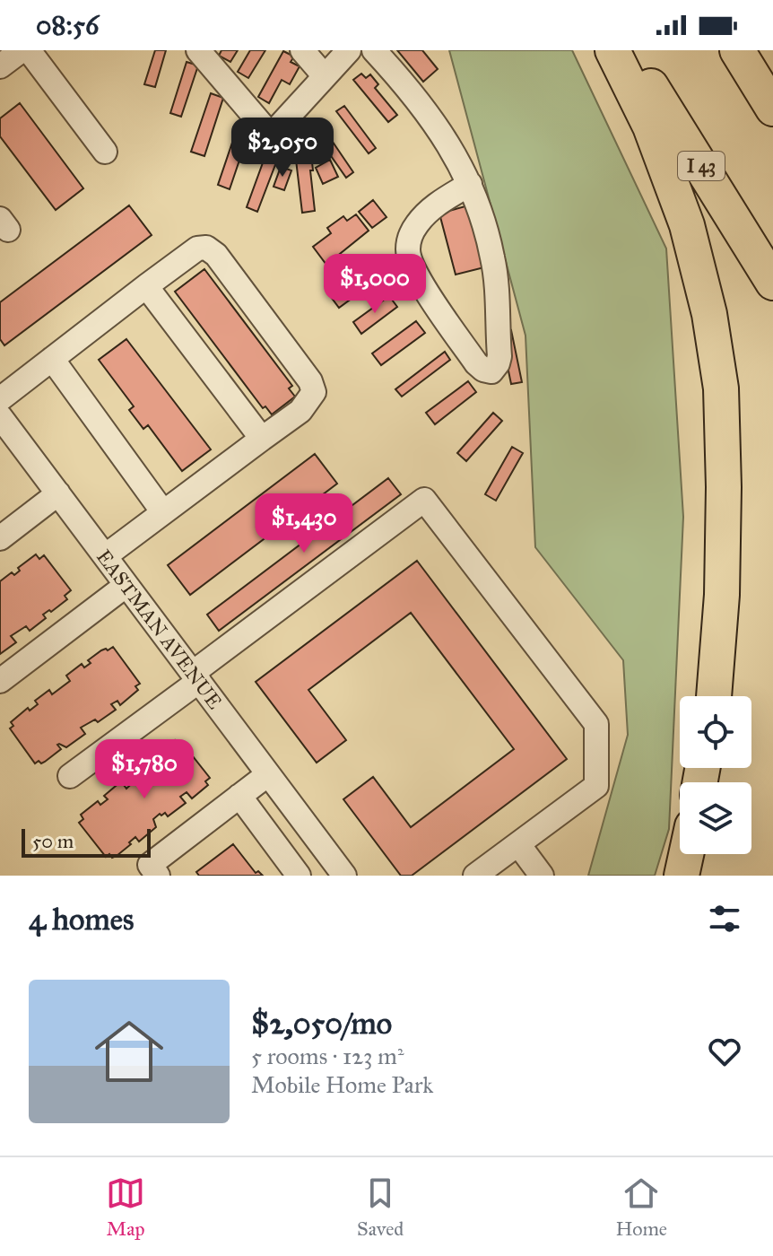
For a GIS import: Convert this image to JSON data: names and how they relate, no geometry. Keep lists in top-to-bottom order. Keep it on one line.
{"streets":{"highway":["I 43"],"street":["EASTMAN AVENUE"]},"scale_bar":"50 m","page":{"status":"08:56","price":["$2,050","$1,000","$1,430","$1,780"],"scale":"50 m","heading":"4 homes","list":[{"name":"$2,050/mo","note":"5 rooms · 123 m² · Mobile Home Park"}],"tabs":["Map","Saved","Home"]}}
